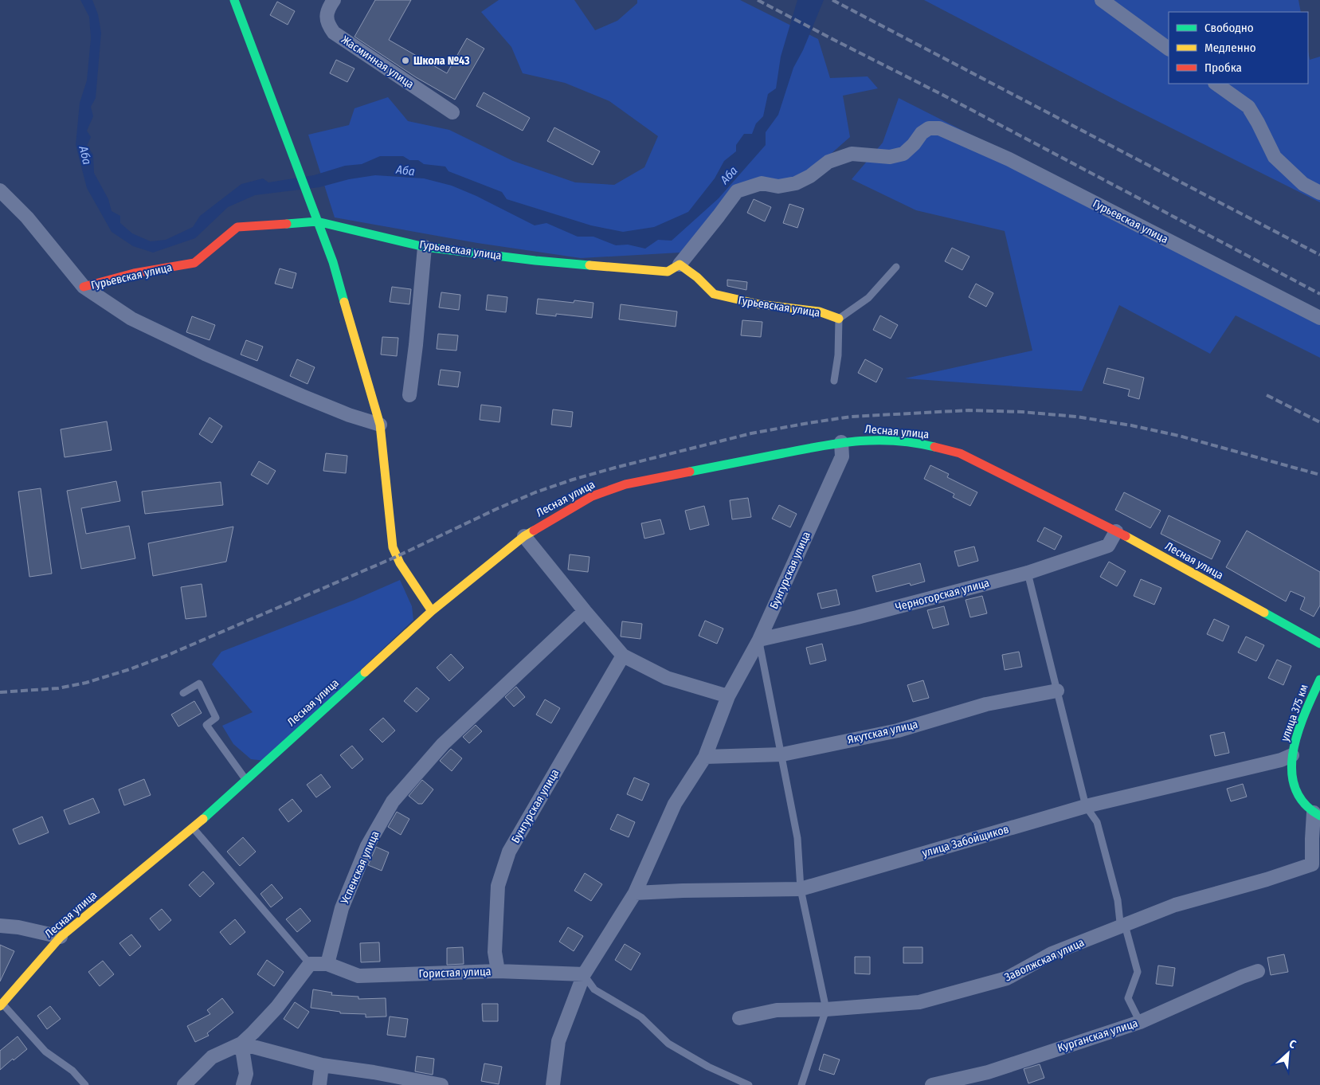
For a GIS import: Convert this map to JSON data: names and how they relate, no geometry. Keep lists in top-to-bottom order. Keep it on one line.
{"streets":{"main road":["Гурьевская улица","Лесная улица","улица 375 км"],"street":["Жасминная улица","Бунгурская улица","Черногорская улица","Якутская улица","улица Забойщиков","Успенская улица","Заволжская улица","Гористая улица","Курганская улица"]},"crossings":[["Лесная улица","Бунгурская улица"],["Лесная улица","Черногорская улица"],["Бунгурская улица","Черногорская улица"],["Бунгурская улица","Якутская улица"],["Бунгурская улица","улица Забойщиков"],["Бунгурская улица","Гористая улица"],["улица 375 км","улица Забойщиков"],["улица 375 км","Заволжская улица"],["Успенская улица","Гористая улица"]],"water":["Аба"],"places":["Школа №43"],"legend":["Свободно","Медленно","Пробка"],"north":"top right"}
